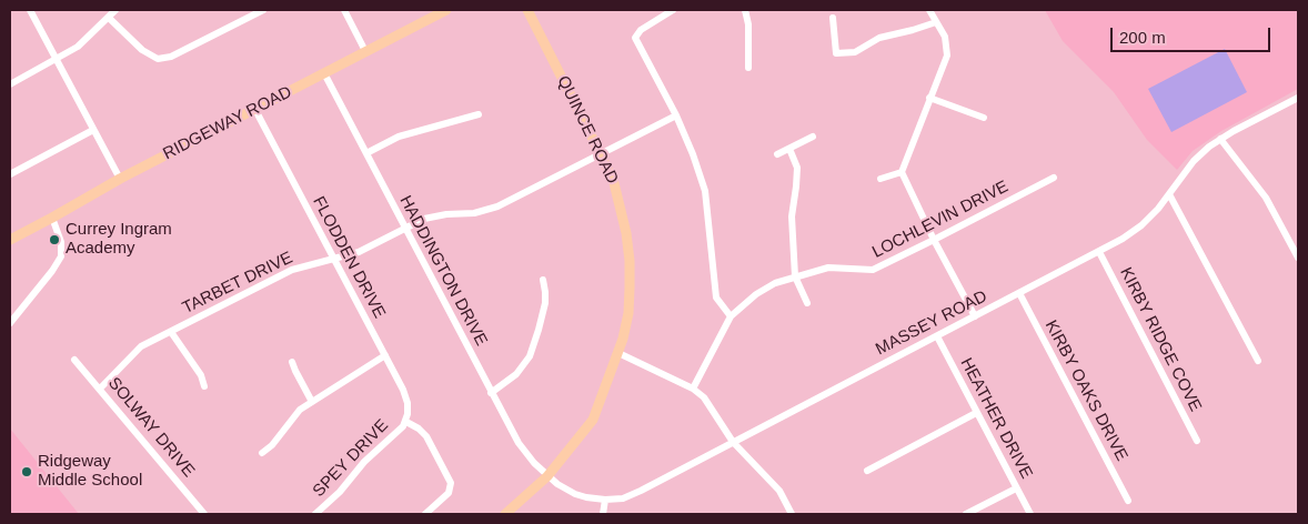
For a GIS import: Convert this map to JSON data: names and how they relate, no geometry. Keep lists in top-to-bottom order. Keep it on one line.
{"streets":{"main road":["RIDGEWAY ROAD","QUINCE ROAD"],"street":["LOCHLEVIN DRIVE","FLODDEN DRIVE","HADDINGTON DRIVE","TARBET DRIVE","MASSEY ROAD","KIRBY RIDGE COVE","KIRBY OAKS DRIVE","HEATHER DRIVE","SOLWAY DRIVE","SPEY DRIVE"]},"crossings":[["RIDGEWAY ROAD","FLODDEN DRIVE"],["RIDGEWAY ROAD","HADDINGTON DRIVE"],["QUINCE ROAD","HADDINGTON DRIVE"],["QUINCE ROAD","TARBET DRIVE"],["QUINCE ROAD","MASSEY ROAD"],["FLODDEN DRIVE","TARBET DRIVE"],["FLODDEN DRIVE","SPEY DRIVE"],["HADDINGTON DRIVE","TARBET DRIVE"],["HADDINGTON DRIVE","MASSEY ROAD"],["TARBET DRIVE","SOLWAY DRIVE"],["MASSEY ROAD","KIRBY RIDGE COVE"],["MASSEY ROAD","KIRBY OAKS DRIVE"],["MASSEY ROAD","HEATHER DRIVE"]],"places":["Currey Ingram Academy","Ridgeway Middle School"],"scale_bar":"200 m"}
